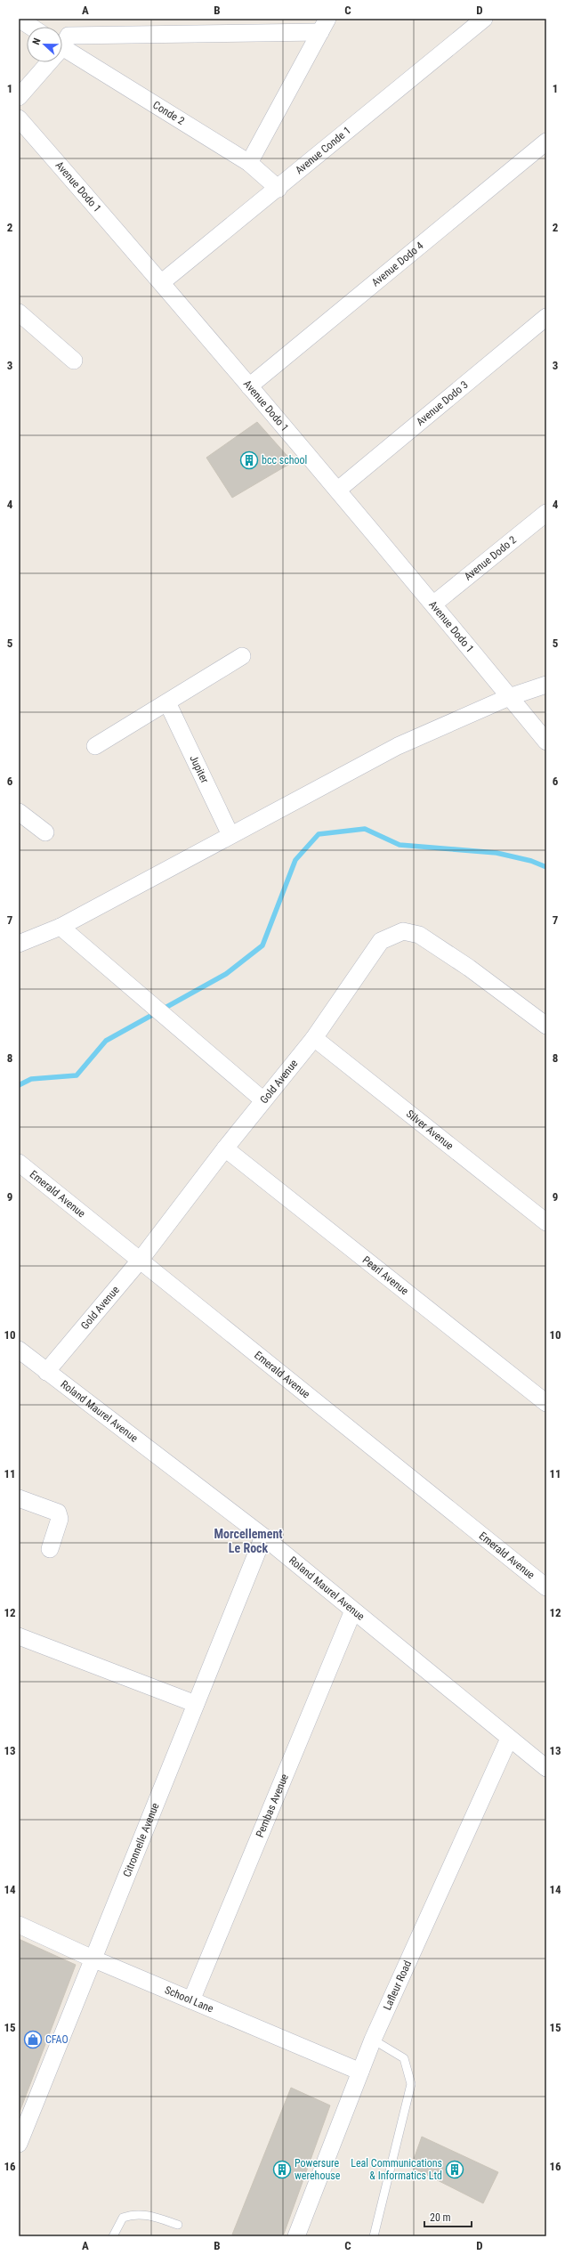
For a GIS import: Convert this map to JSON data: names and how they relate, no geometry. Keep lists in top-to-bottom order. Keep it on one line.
{"streets":{"street":["Conde 2","Avenue Conde 1","Avenue Dodo 1","Avenue Dodo 4","Avenue Dodo 3","Avenue Dodo 2","Jupiter","Gold Avenue","Silver Avenue","Emerald Avenue","Pearl Avenue","Roland Maurel Avenue","Pembas Avenue","Citronnelle Avenue","Lafleur Road","School Lane"]},"crossings":[["Conde 2","Avenue Conde 1"],["Avenue Conde 1","Avenue Dodo 1"],["Avenue Dodo 1","Avenue Dodo 4"],["Avenue Dodo 1","Avenue Dodo 3"],["Avenue Dodo 1","Avenue Dodo 2"],["Gold Avenue","Silver Avenue"],["Gold Avenue","Emerald Avenue"],["Gold Avenue","Pearl Avenue"],["Gold Avenue","Roland Maurel Avenue"],["Roland Maurel Avenue","Pembas Avenue"],["Roland Maurel Avenue","Citronnelle Avenue"],["Roland Maurel Avenue","Lafleur Road"],["Pembas Avenue","School Lane"],["Citronnelle Avenue","School Lane"],["Lafleur Road","School Lane"]],"districts":["Morcellement Le Rock"],"places":{"building":["bcc school","Powersure werehouse","Leal Communications & Informatics Ltd"],"shop":["CFAO"]},"scale_bar":"20 m","north":"left","grid":{"columns":["A","B","C","D"],"rows":["1","2","3","4","5","6","7","8","9","10","11","12","13","14","15","16"]}}
